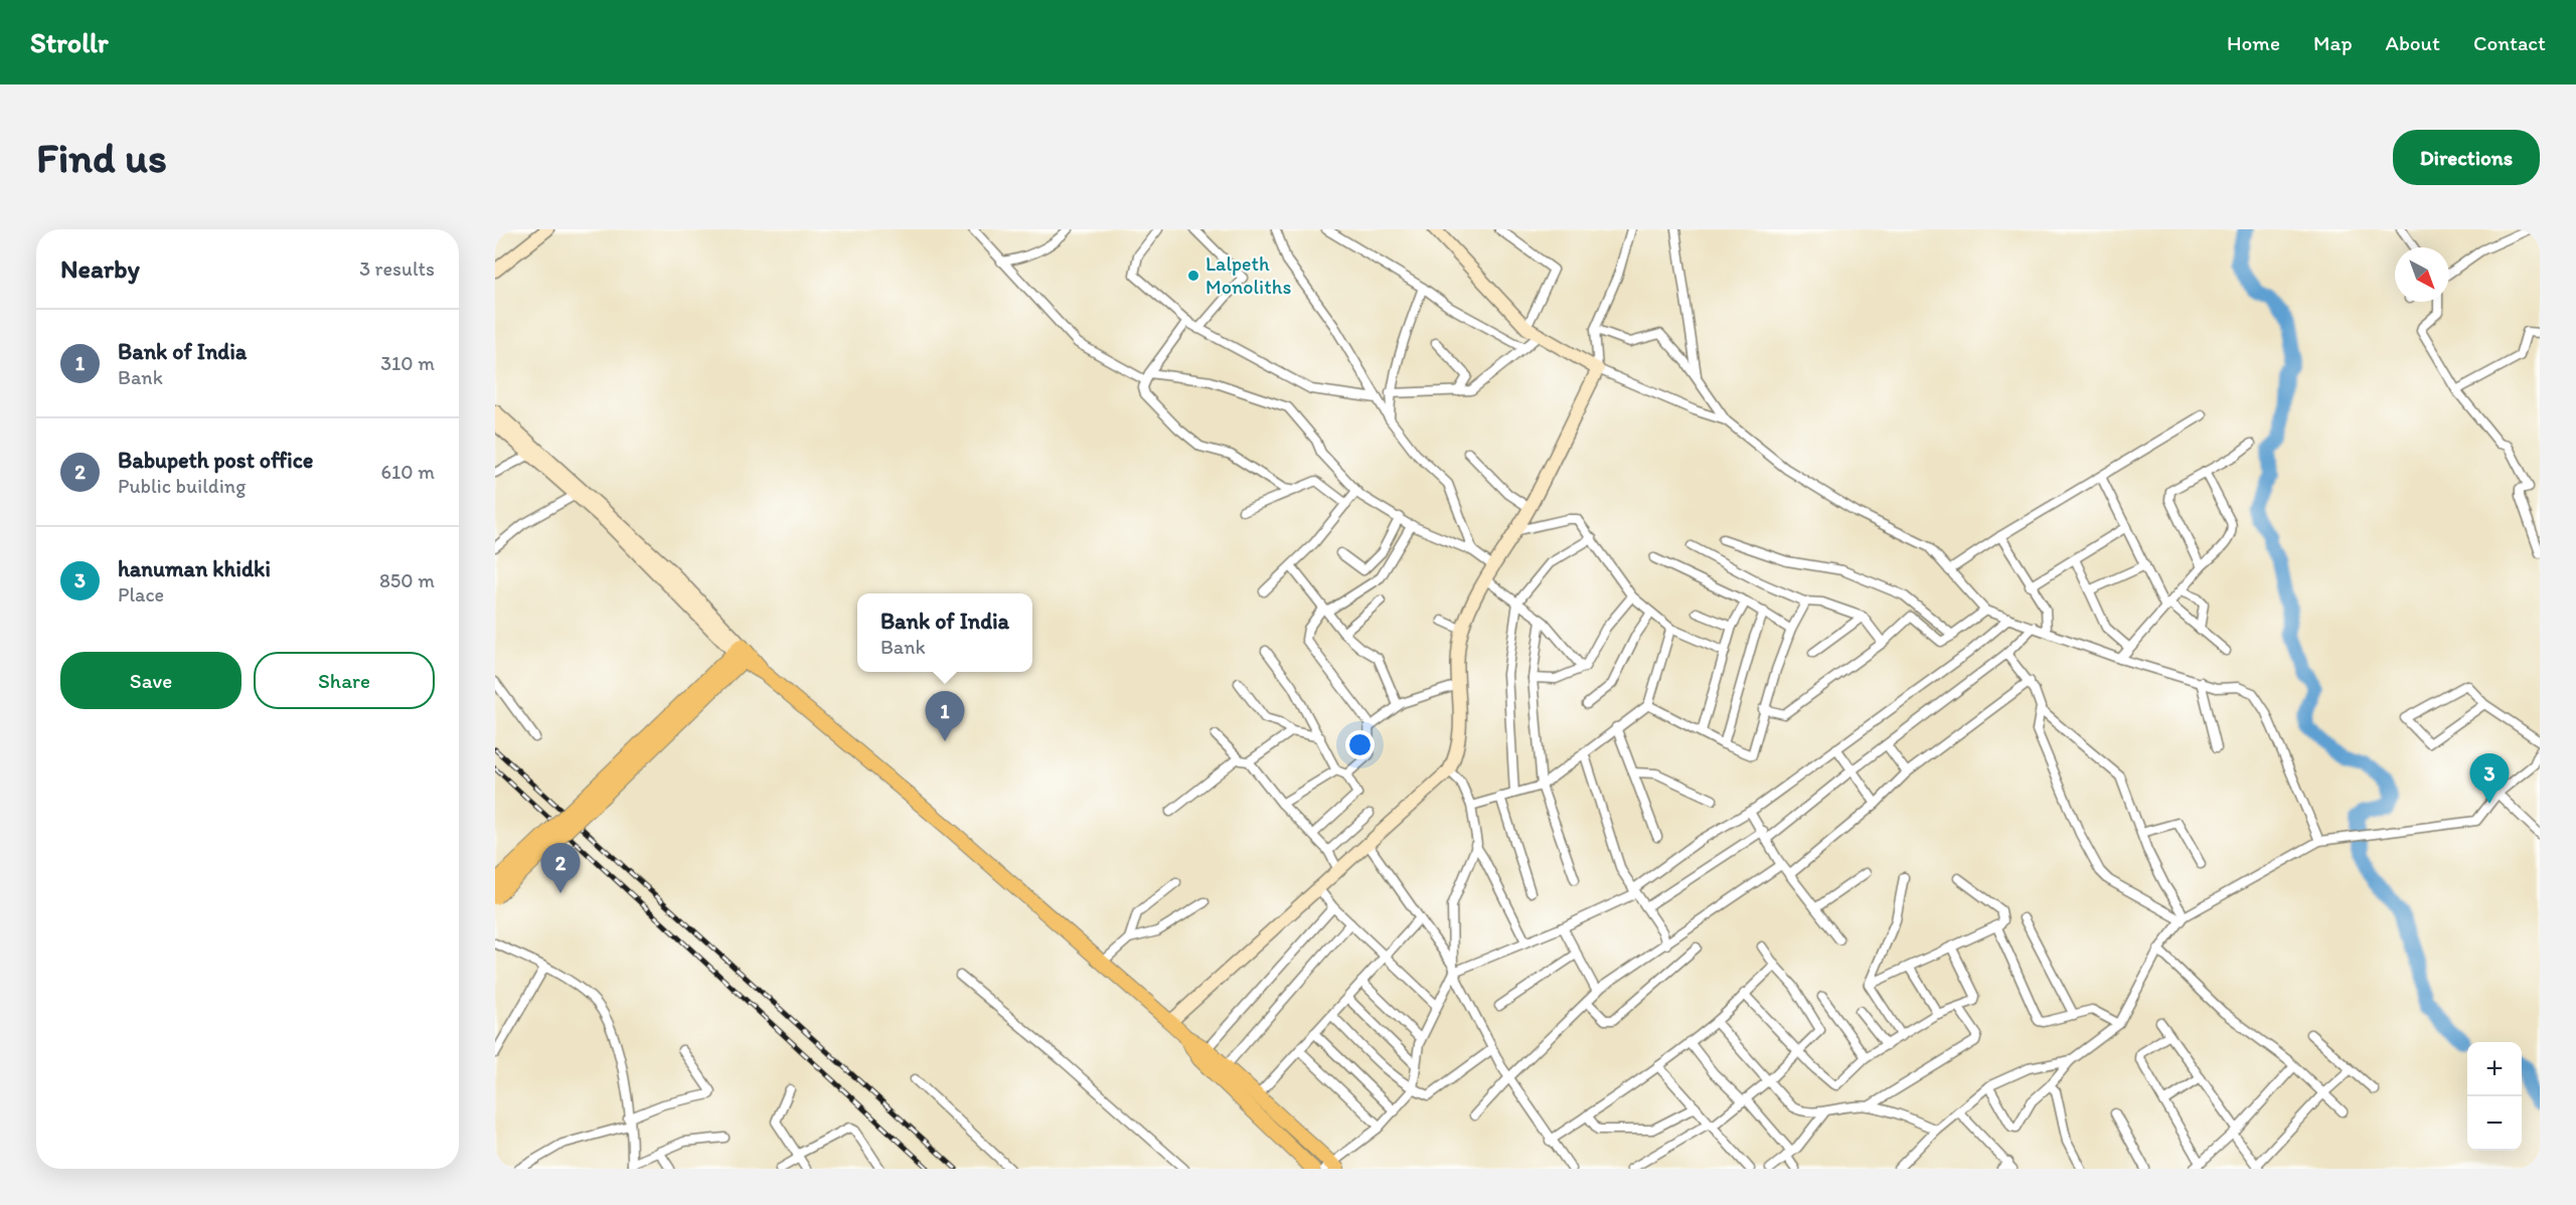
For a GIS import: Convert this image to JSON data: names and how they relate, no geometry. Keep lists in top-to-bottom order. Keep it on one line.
{"places":["Lalpeth Monoliths"],"north":"bottom right","page":{"header":"Strollr","nav":["Home","Map","About","Contact"],"buttons":["Directions",["Save","Share"]],"title":"Find us","heading":["Nearby","3 results"],"list":[{"mark":"1","name":"Bank of India","note":"Bank","value":"310 m"},{"mark":"2","name":"Babupeth post office","note":"Public building","value":"610 m"},{"mark":"3","name":"hanuman khidki","note":"Place","value":"850 m"}],"popup":["Bank of India","Bank"],"pins":["1","3","2"],"map_buttons":["+","−"]}}
